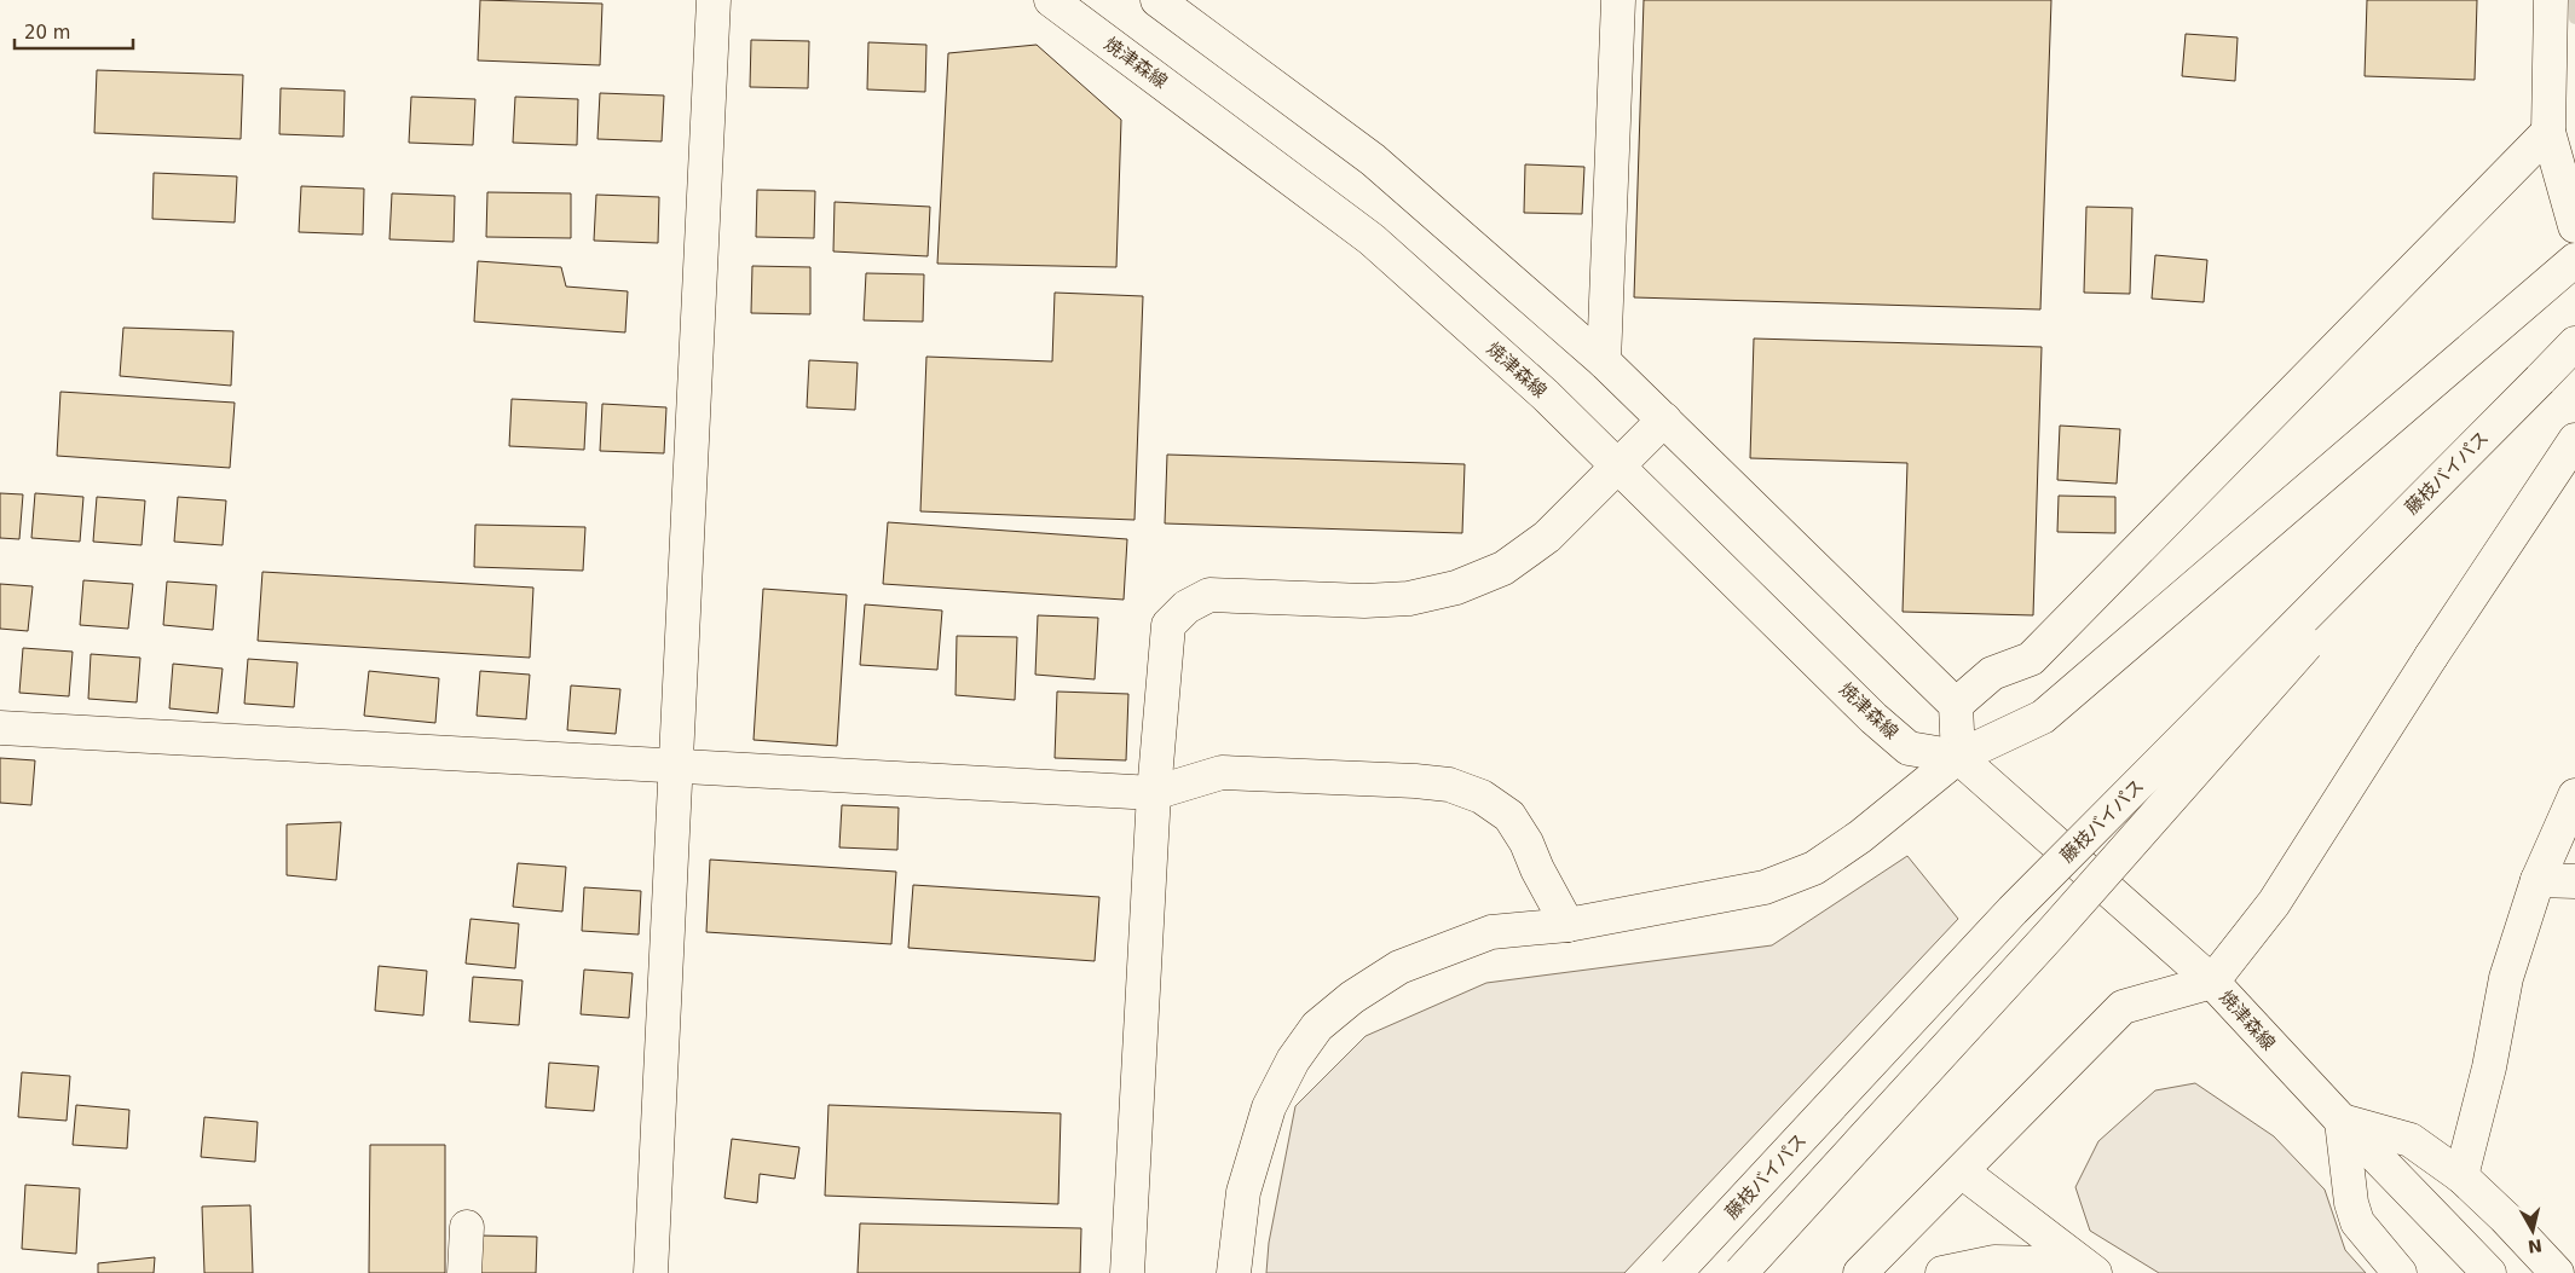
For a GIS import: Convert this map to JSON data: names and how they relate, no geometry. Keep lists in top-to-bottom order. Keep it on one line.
{"streets":{"main road":["焼津森線","藤枝バイパス"]},"scale_bar":"20 m","north":"bottom"}
